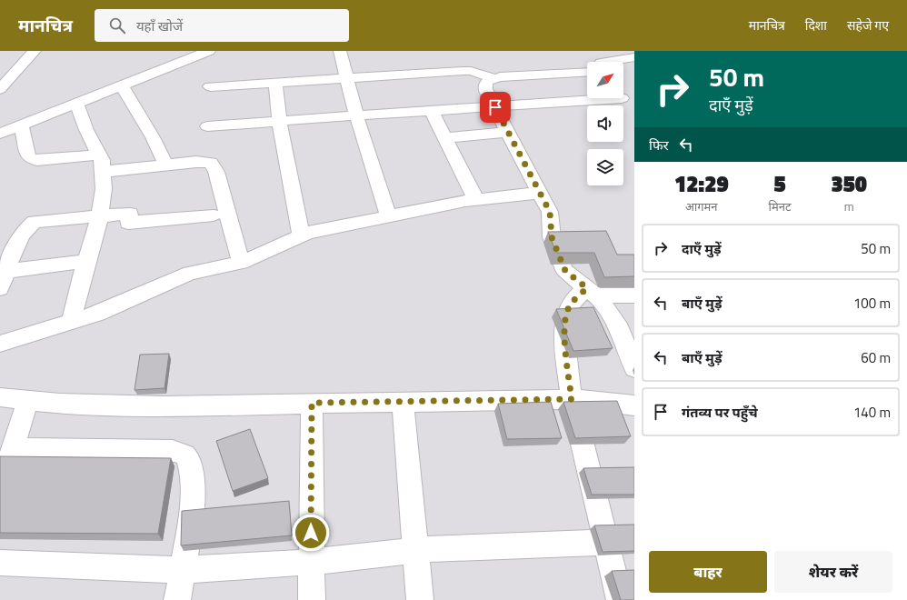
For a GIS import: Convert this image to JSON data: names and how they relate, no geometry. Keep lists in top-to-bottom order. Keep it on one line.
{"north":"top right","page":{"header":"मानचित्र","search":"यहाँ खोजें","nav":["मानचित्र","दिशा","सहेजे गए"],"turn":["50 m","दाएँ मुड़ें"],"then":"फिर","eta":["12:29","आगमन","5","मिनट","350","m"],"list":[{"name":"दाएँ मुड़ें","value":"50 m"},{"name":"बाएँ मुड़ें","value":"100 m"},{"name":"बाएँ मुड़ें","value":"60 m"},{"name":"गंतव्य पर पहुँचे","value":"140 m"}],"buttons":["बाहर","शेयर करें"]}}
